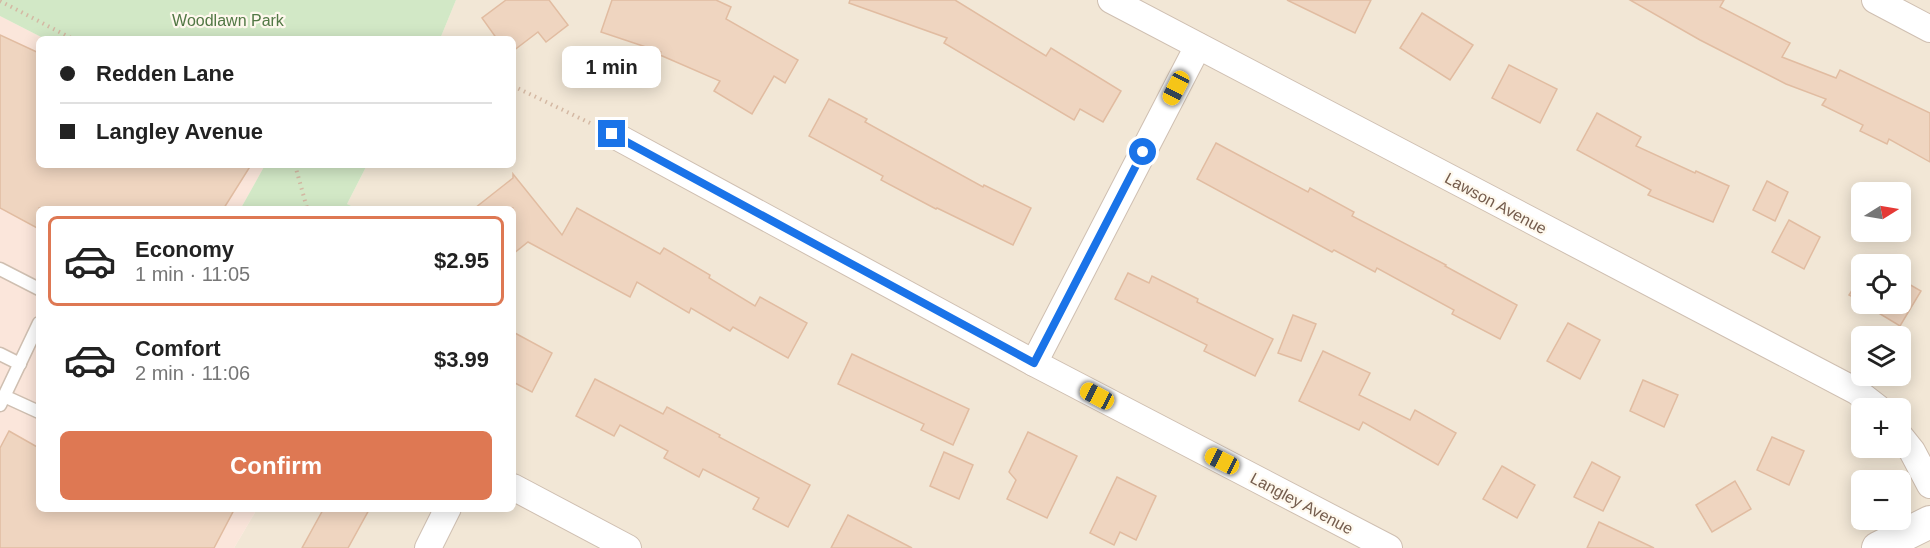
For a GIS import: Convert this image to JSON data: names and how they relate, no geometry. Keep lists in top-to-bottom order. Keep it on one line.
{"streets":{"street":["Lawson Avenue","Langley Avenue"]},"parks":["Woodlawn Park"],"north":"right","page":{"banner":["Redden Lane","Langley Avenue"],"bubble":"1 min","map_buttons":["+","−"],"list":[{"name":"Economy","note":"1 min · 11:05","value":"$2.95"},{"name":"Comfort","note":"2 min · 11:06","value":"$3.99"}],"buttons":"Confirm"}}
